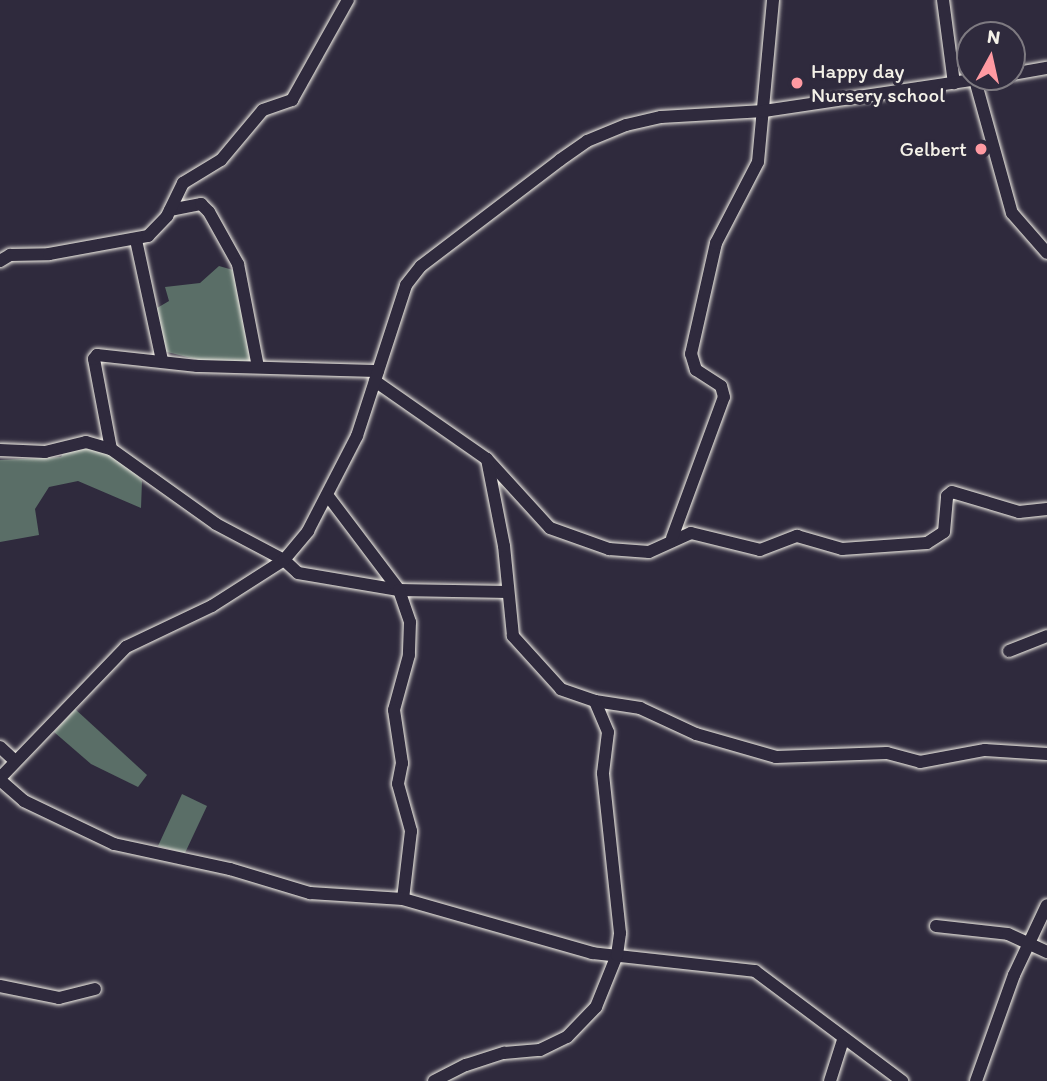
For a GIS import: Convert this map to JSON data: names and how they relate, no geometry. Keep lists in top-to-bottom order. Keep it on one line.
{"places":["Happy day Nursery school","Gelbert"],"north":"top"}
